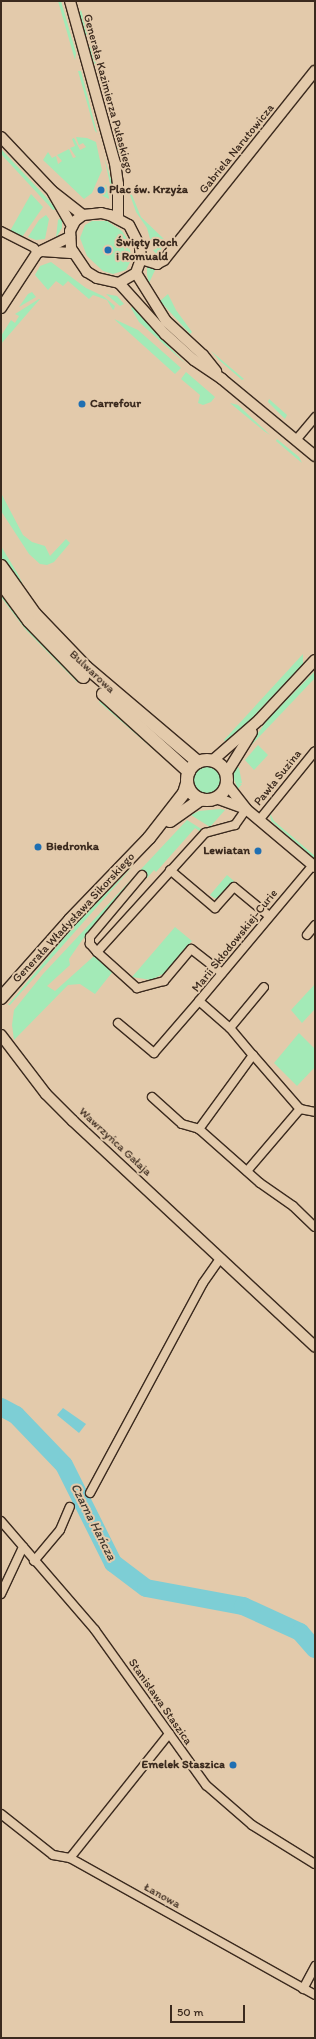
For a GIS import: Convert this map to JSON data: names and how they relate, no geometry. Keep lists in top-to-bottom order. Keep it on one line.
{"streets":{"main road":["Bulwarowa","Generała Władysława Sikorskiego"],"street":["Generała Kazimierza Pułaskiego","Gabriela Narutowicza","Pawła Suzina","Marii Skłodowskiej-Curie","Wawrzyńca Gałaja","Stanisława Staszica","Łanowa"]},"crossings":[["Generała Kazimierza Pułaskiego","Gabriela Narutowicza"],["Bulwarowa","Generała Władysława Sikorskiego"]],"water":["Czarna Hańcza"],"places":["Plac św. Krzyża","Święty Roch i Romuald","Carrefour","Biedronka","Lewiatan","Emelek Staszica"],"scale_bar":"50 m"}
